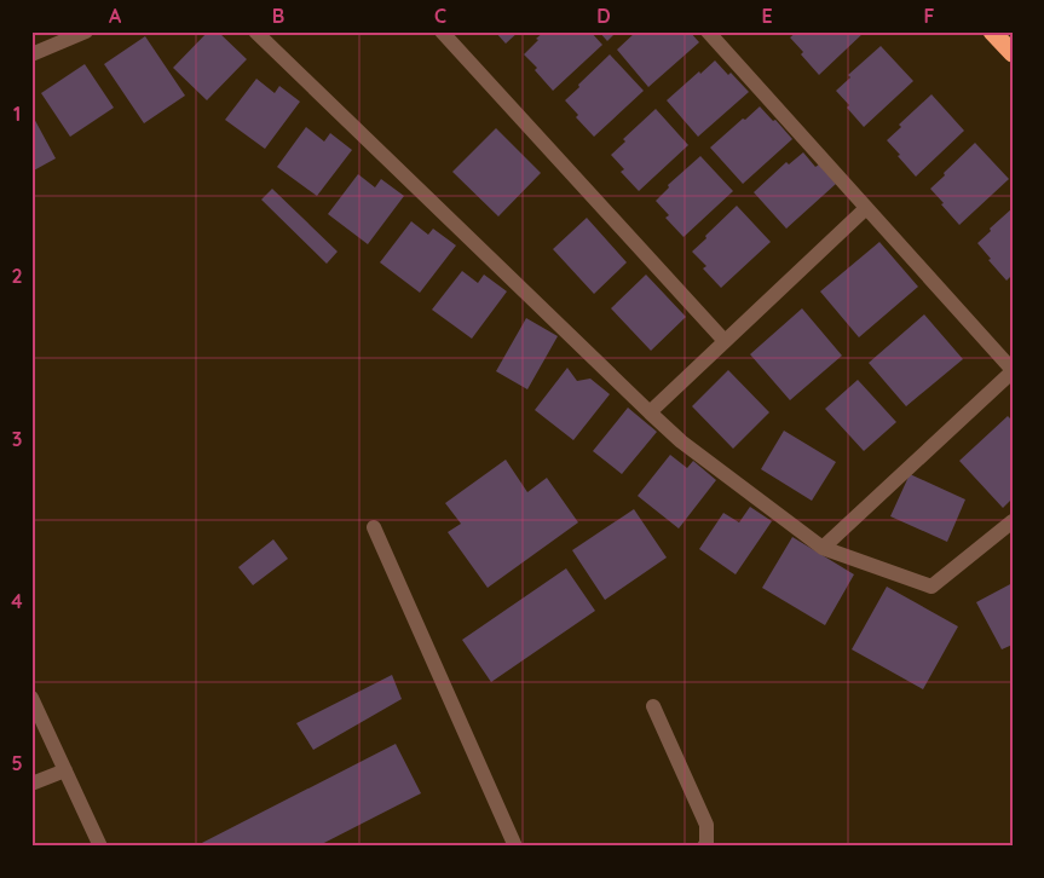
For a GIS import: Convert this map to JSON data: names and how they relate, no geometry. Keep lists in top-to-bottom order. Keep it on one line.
{"grid":{"columns":["A","B","C","D","E","F"],"rows":["1","2","3","4","5"]}}
